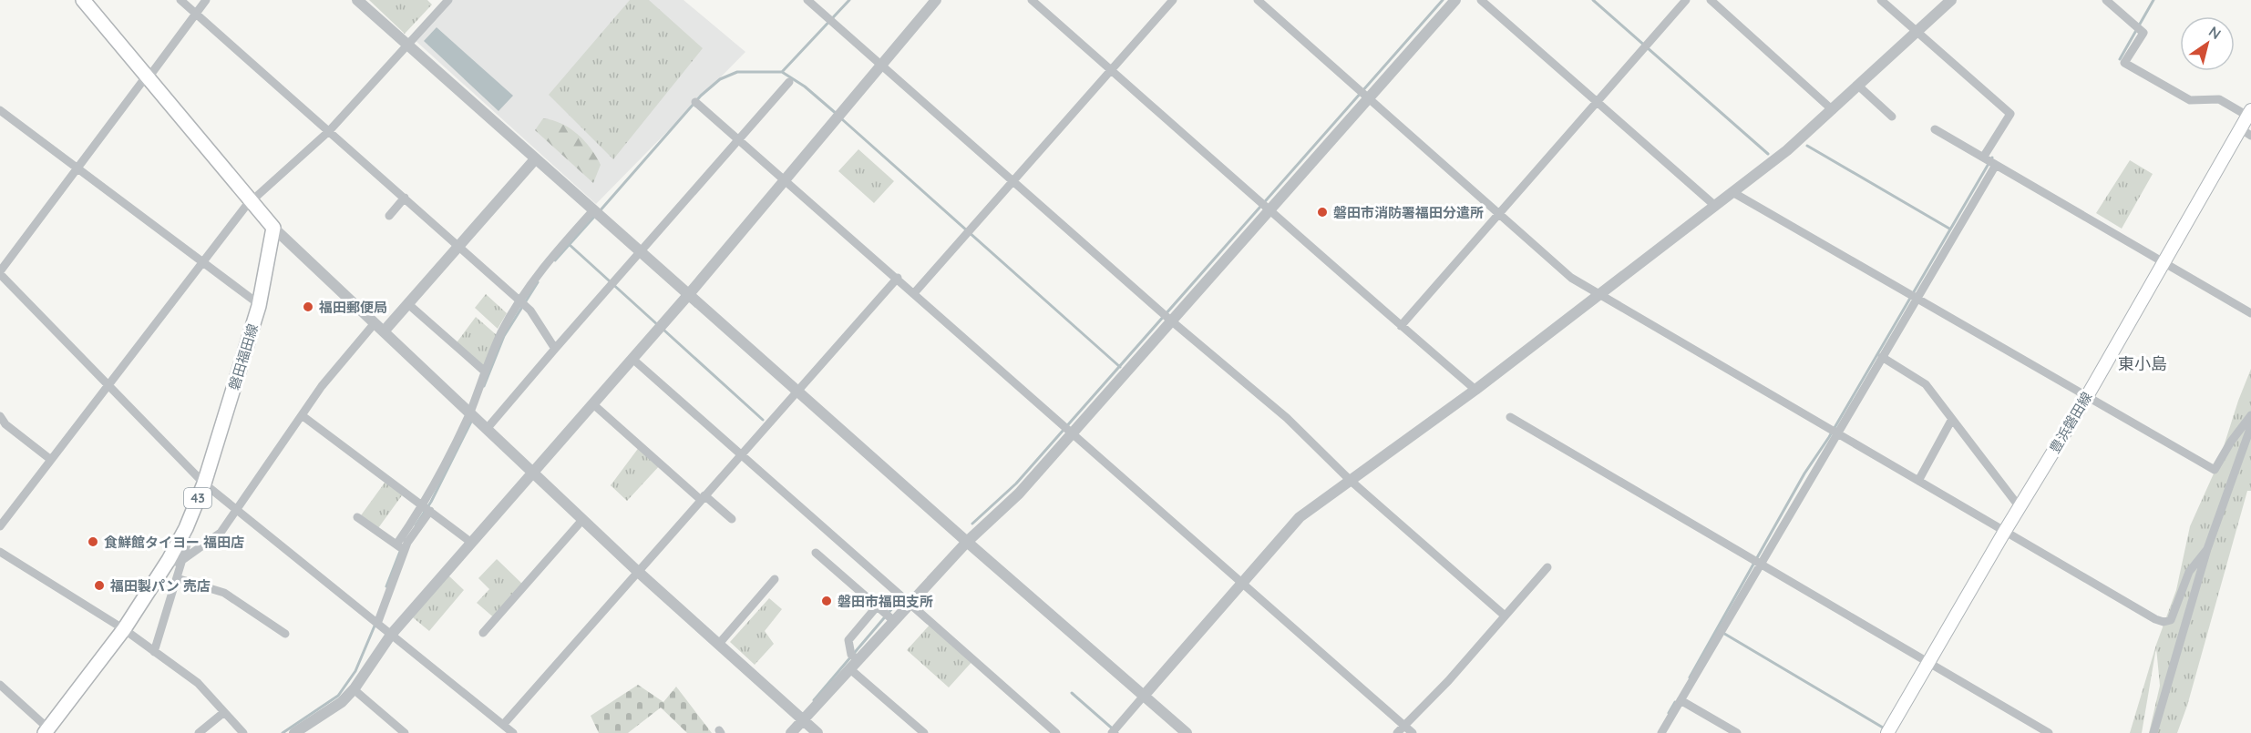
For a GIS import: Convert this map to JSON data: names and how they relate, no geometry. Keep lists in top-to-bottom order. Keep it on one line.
{"streets":{"main road":["磐田福田線","豊浜磐田線","43"]},"districts":["東小島"],"places":["磐田市消防署福田分遣所","福田郵便局","食鮮館タイヨー 福田店","福田製パン 売店","磐田市福田支所"],"north":"top right"}
